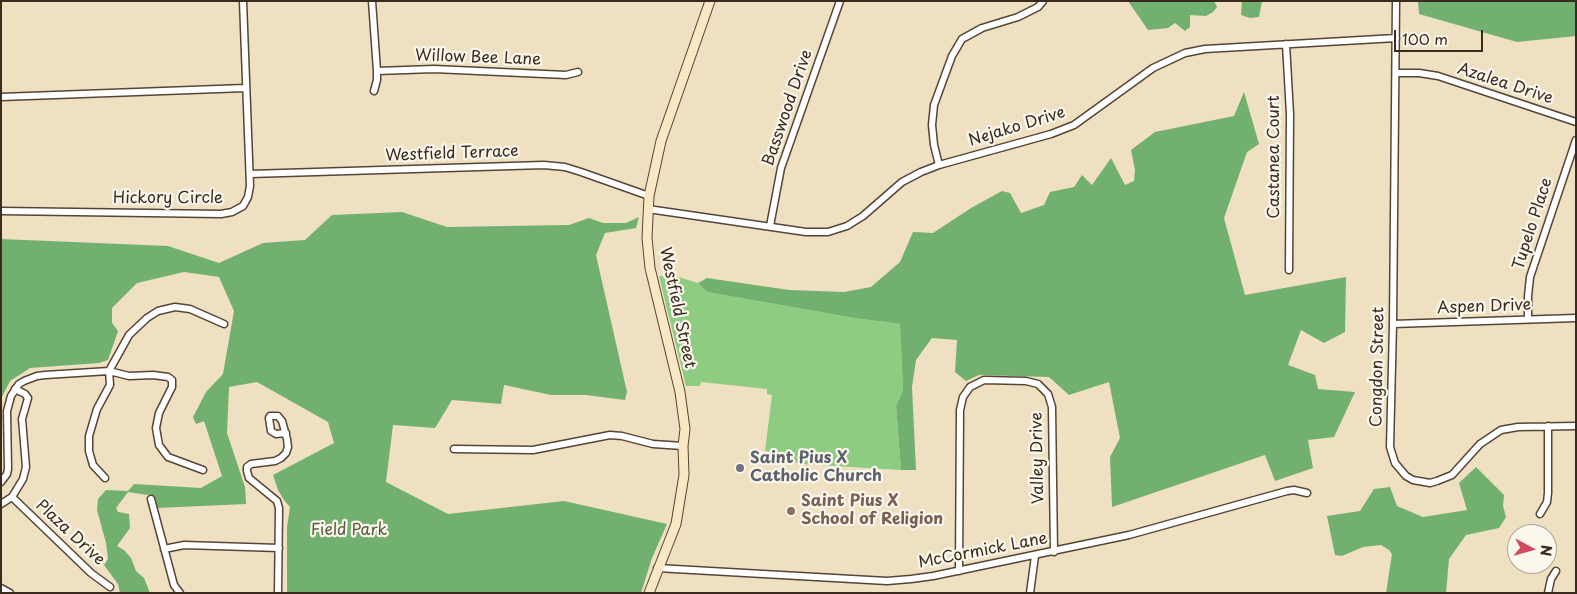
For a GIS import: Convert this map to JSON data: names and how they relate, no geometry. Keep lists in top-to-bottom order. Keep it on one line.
{"streets":{"main road":["Westfield Street"],"street":["Willow Bee Lane","Azalea Drive","Basswood Drive","Nejako Drive","Westfield Terrace","Castanea Court","Hickory Circle","Tupelo Place","Aspen Drive","Congdon Street","Valley Drive","Plaza Drive","McCormick Lane"]},"crossings":[["Azalea Drive","Congdon Street"],["Basswood Drive","Nejako Drive"],["Nejako Drive","Castanea Court"],["Nejako Drive","Westfield Street"],["Nejako Drive","Congdon Street"],["Westfield Terrace","Hickory Circle"],["Westfield Terrace","Westfield Street"],["Tupelo Place","Aspen Drive"],["Aspen Drive","Congdon Street"],["Westfield Street","McCormick Lane"],["Valley Drive","McCormick Lane"]],"parks":["Field Park"],"places":["Saint Pius X Catholic Church","Saint Pius X School of Religion"],"scale_bar":"100 m","north":"right"}
